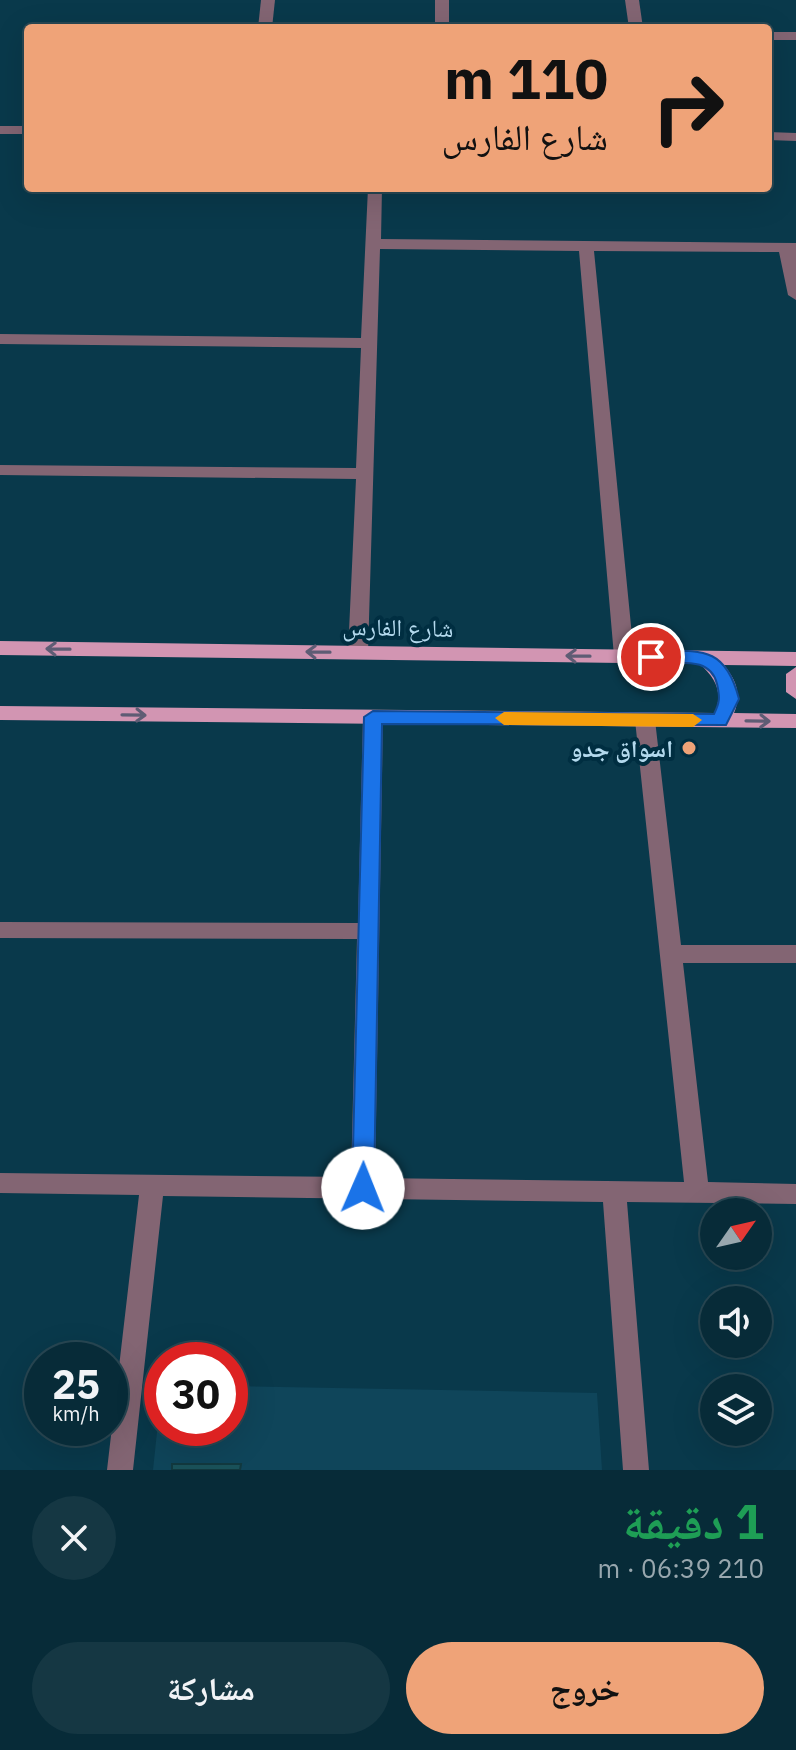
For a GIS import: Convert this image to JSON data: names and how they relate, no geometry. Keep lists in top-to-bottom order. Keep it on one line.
{"streets":{"main road":["شارع الفارس"]},"places":["اسواق جدو"],"north":"top right","page":{"turn":["110 m","شارع الفارس"],"speed":"25 km/h","limit":"30","heading":["1 دقيقة","210 m · 06:39"],"buttons":["خروج","مشاركة"]}}
